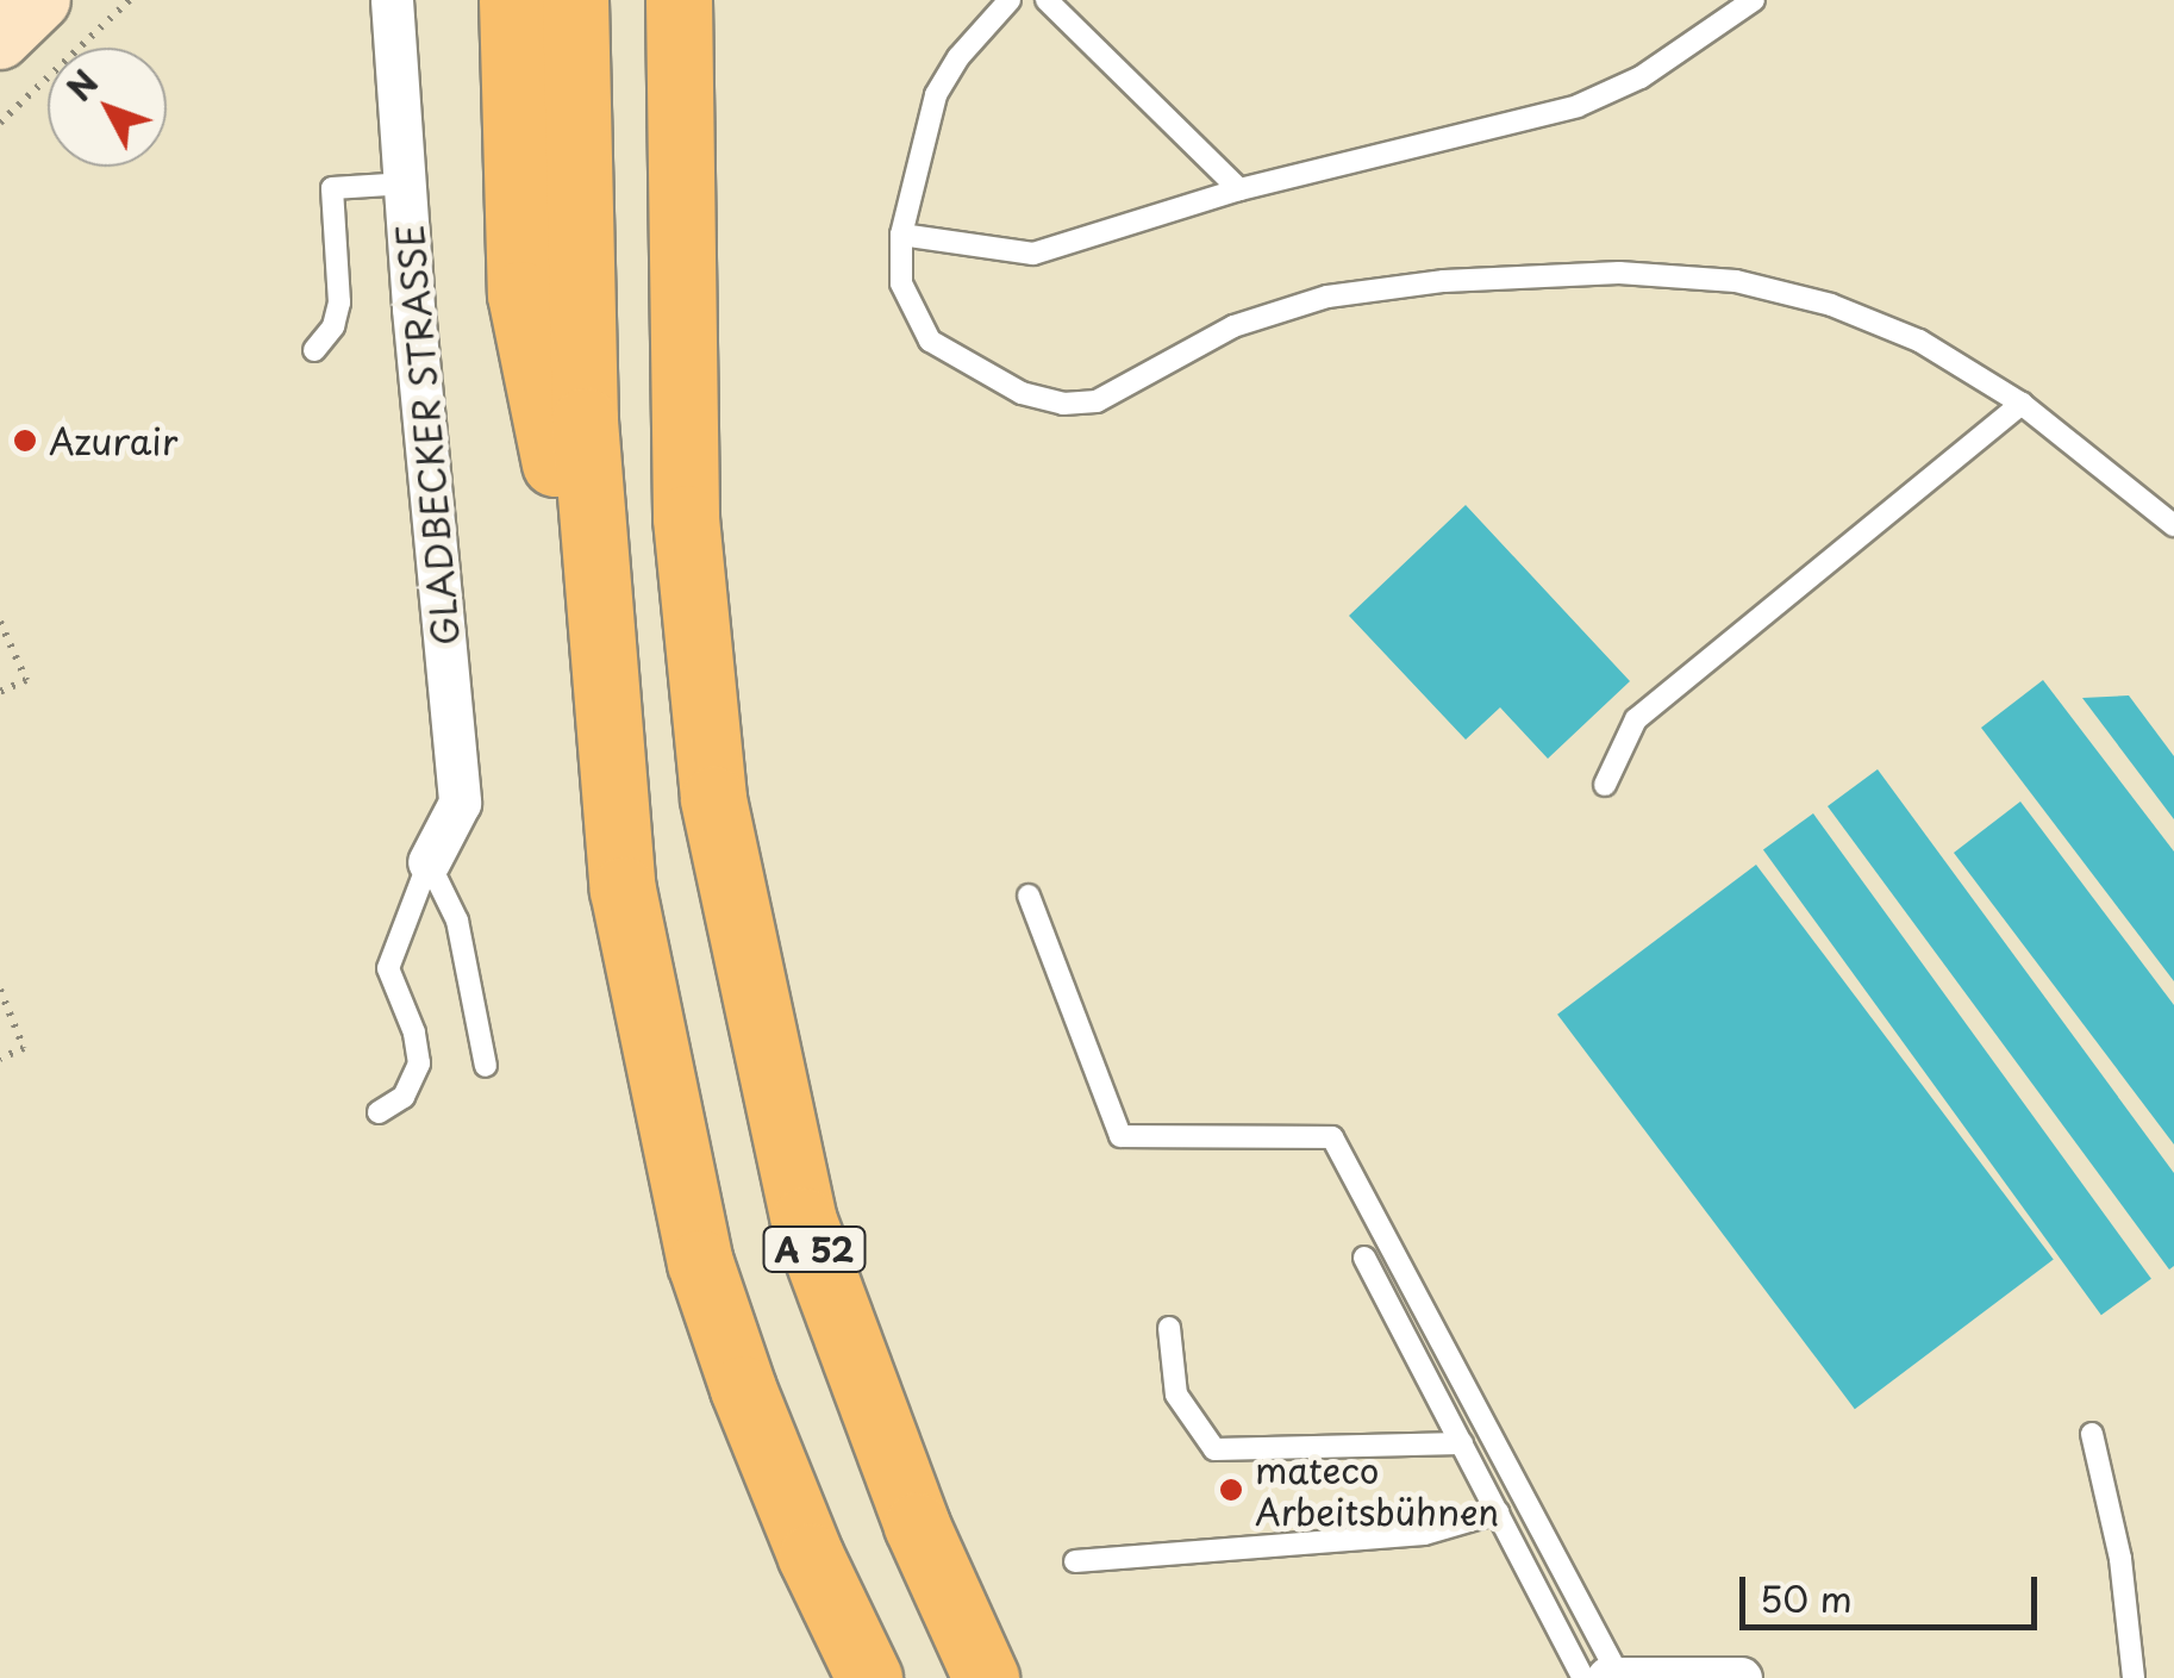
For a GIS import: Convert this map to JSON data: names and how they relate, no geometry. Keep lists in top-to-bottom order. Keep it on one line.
{"streets":{"highway":["A 52"],"street":["GLADBECKER STRASSE"]},"places":["Azurair","mateco Arbeitsbühnen"],"scale_bar":"50 m","north":"top left"}
